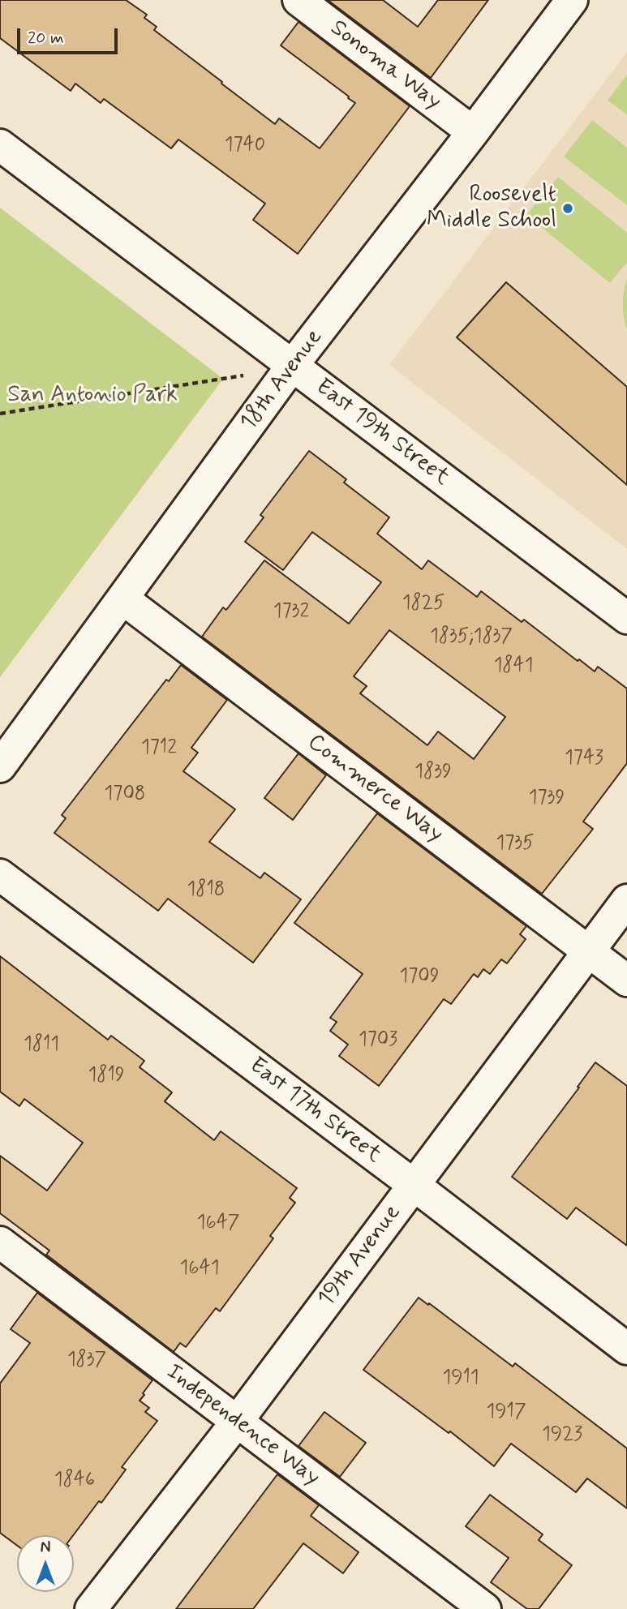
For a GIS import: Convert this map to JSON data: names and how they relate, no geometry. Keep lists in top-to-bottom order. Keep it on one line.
{"streets":{"street":["Sonoma Way","18th Avenue","East 19th Street","Commerce Way","East 17th Street","19th Avenue","Independence Way"]},"crossings":[["Sonoma Way","18th Avenue"],["18th Avenue","East 19th Street"],["18th Avenue","Commerce Way"],["Commerce Way","19th Avenue"],["East 17th Street","19th Avenue"],["19th Avenue","Independence Way"]],"parks":["San Antonio Park"],"places":["Roosevelt Middle School"],"house_numbers":["1740","1825","1732","1835;1837","1841","1712","1743","1839","1708","1739","1735","1818","1709","1703","1811","1819","1647","1641","1837","1911","1917","1923","1846"],"scale_bar":"20 m","north":"top"}
